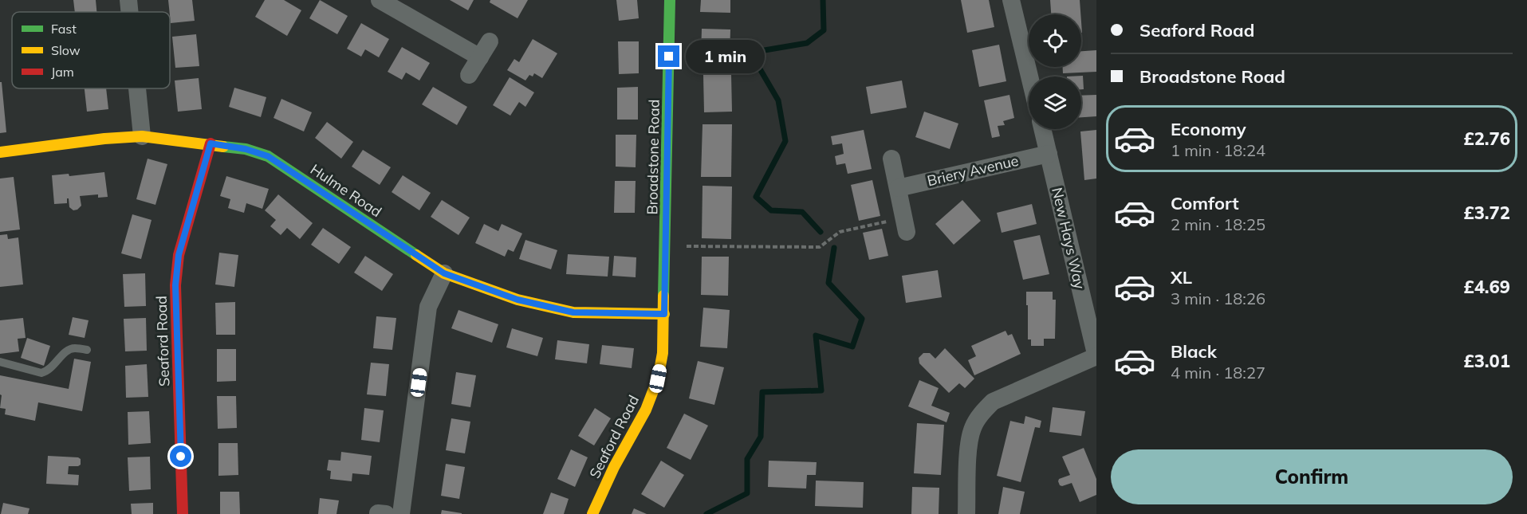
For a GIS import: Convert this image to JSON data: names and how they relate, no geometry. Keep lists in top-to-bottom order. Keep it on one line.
{"streets":{"street":["Broadstone Road","Briery Avenue","Hulme Road","New Hays Way","Seaford Road"]},"crossings":[["Broadstone Road","Hulme Road"],["Broadstone Road","Seaford Road"],["Briery Avenue","New Hays Way"],["Hulme Road","Seaford Road"]],"legend":["Fast","Slow","Jam"],"page":{"banner":["Seaford Road","Broadstone Road"],"bubble":"1 min","list":[{"name":"Economy","note":"1 min · 18:24","value":"£2.76"},{"name":"Comfort","note":"2 min · 18:25","value":"£3.72"},{"name":"XL","note":"3 min · 18:26","value":"£4.69"},{"name":"Black","note":"4 min · 18:27","value":"£3.01"}],"buttons":"Confirm"}}
